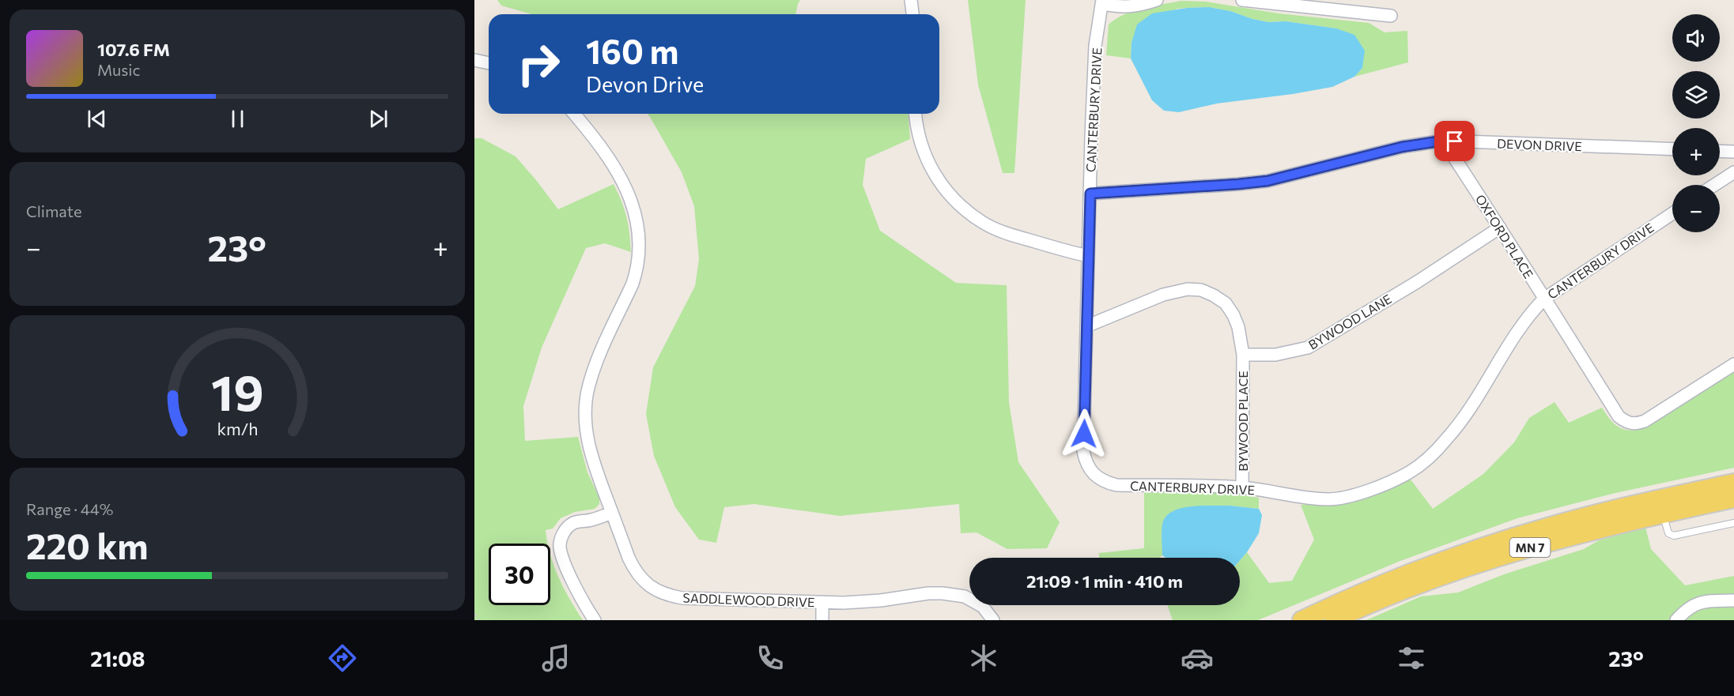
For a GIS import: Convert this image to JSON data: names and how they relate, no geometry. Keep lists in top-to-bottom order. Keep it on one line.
{"streets":{"main road":["MN 7"],"street":["CANTERBURY DRIVE","DEVON DRIVE","OXFORD PLACE","BYWOOD LANE","BYWOOD PLACE","SADDLEWOOD DRIVE"]},"crossings":[["CANTERBURY DRIVE","DEVON DRIVE"],["CANTERBURY DRIVE","OXFORD PLACE"],["CANTERBURY DRIVE","BYWOOD PLACE"],["DEVON DRIVE","OXFORD PLACE"],["OXFORD PLACE","BYWOOD LANE"],["BYWOOD LANE","BYWOOD PLACE"]],"page":{"map_buttons":["+","−"],"turn":["160 m","Devon Drive"],"song":["107.6 FM","Music"],"tile":["Climate",["Range · 44%","220 km"]],"heat":["−","23°","+"],"limit":"30","trip":"21:09 · 1 min · 410 m","tabs":["21:08","23°"],"gauge":["19","km/h"]}}
